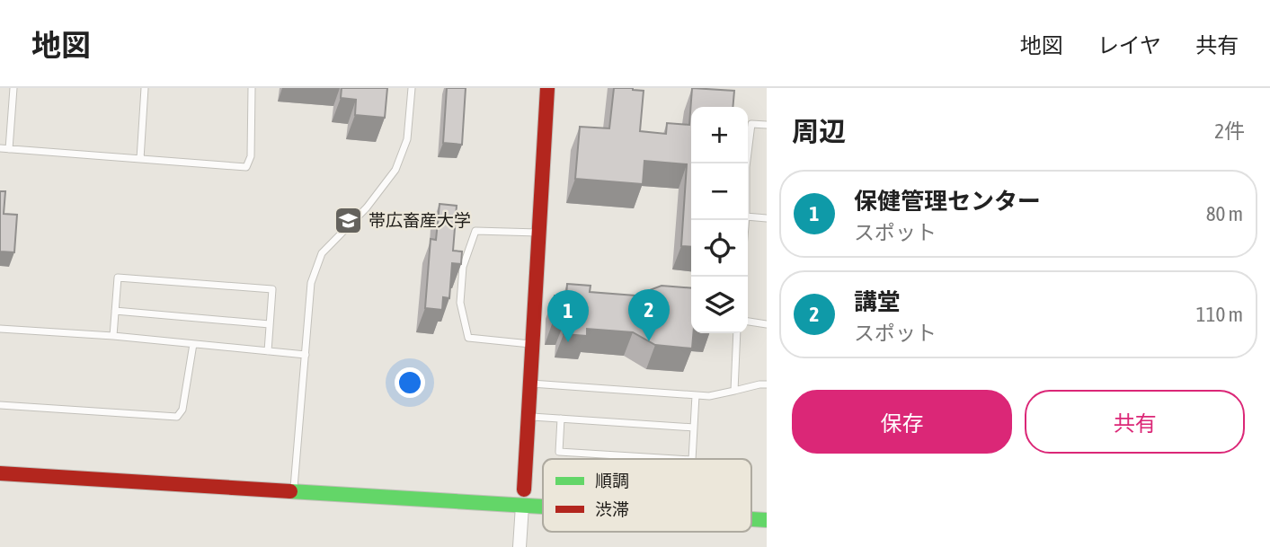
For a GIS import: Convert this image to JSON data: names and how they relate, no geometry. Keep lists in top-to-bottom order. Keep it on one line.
{"places":{"school or university":["帯広畜産大学"]},"legend":["順調","渋滞"],"page":{"header":"地図","nav":["地図","レイヤ","共有"],"heading":["周辺","2件"],"map_buttons":["+","−"],"list":[{"mark":"1","name":"保健管理センター","note":"スポット","value":"80 m"},{"mark":"2","name":"講堂","note":"スポット","value":"110 m"}],"pins":["2","1"],"buttons":["保存","共有"]}}
